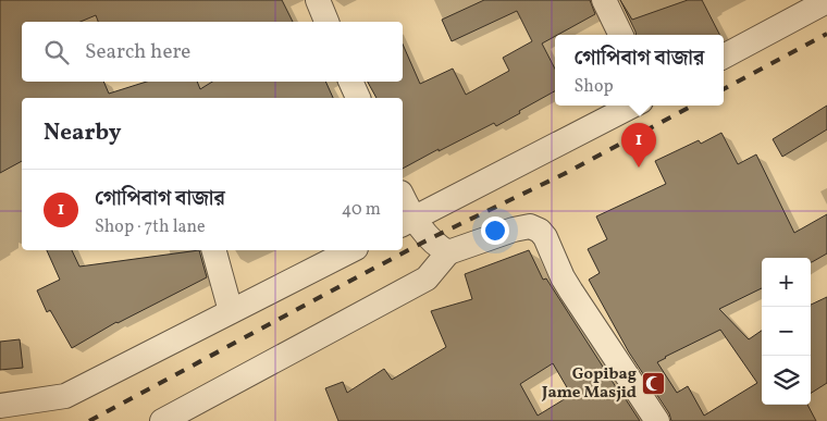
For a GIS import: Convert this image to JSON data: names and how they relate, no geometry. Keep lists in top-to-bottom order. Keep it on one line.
{"places":{"mosque":["Gopibag Jame Masjid"]},"page":{"search":"Search here","popup":["গোপিবাগ বাজার","Shop"],"heading":"Nearby","pins":"1","list":[{"mark":"1","name":"গোপিবাগ বাজার","note":"Shop · 7th lane","value":"40 m"}],"map_buttons":["+","−"]}}
